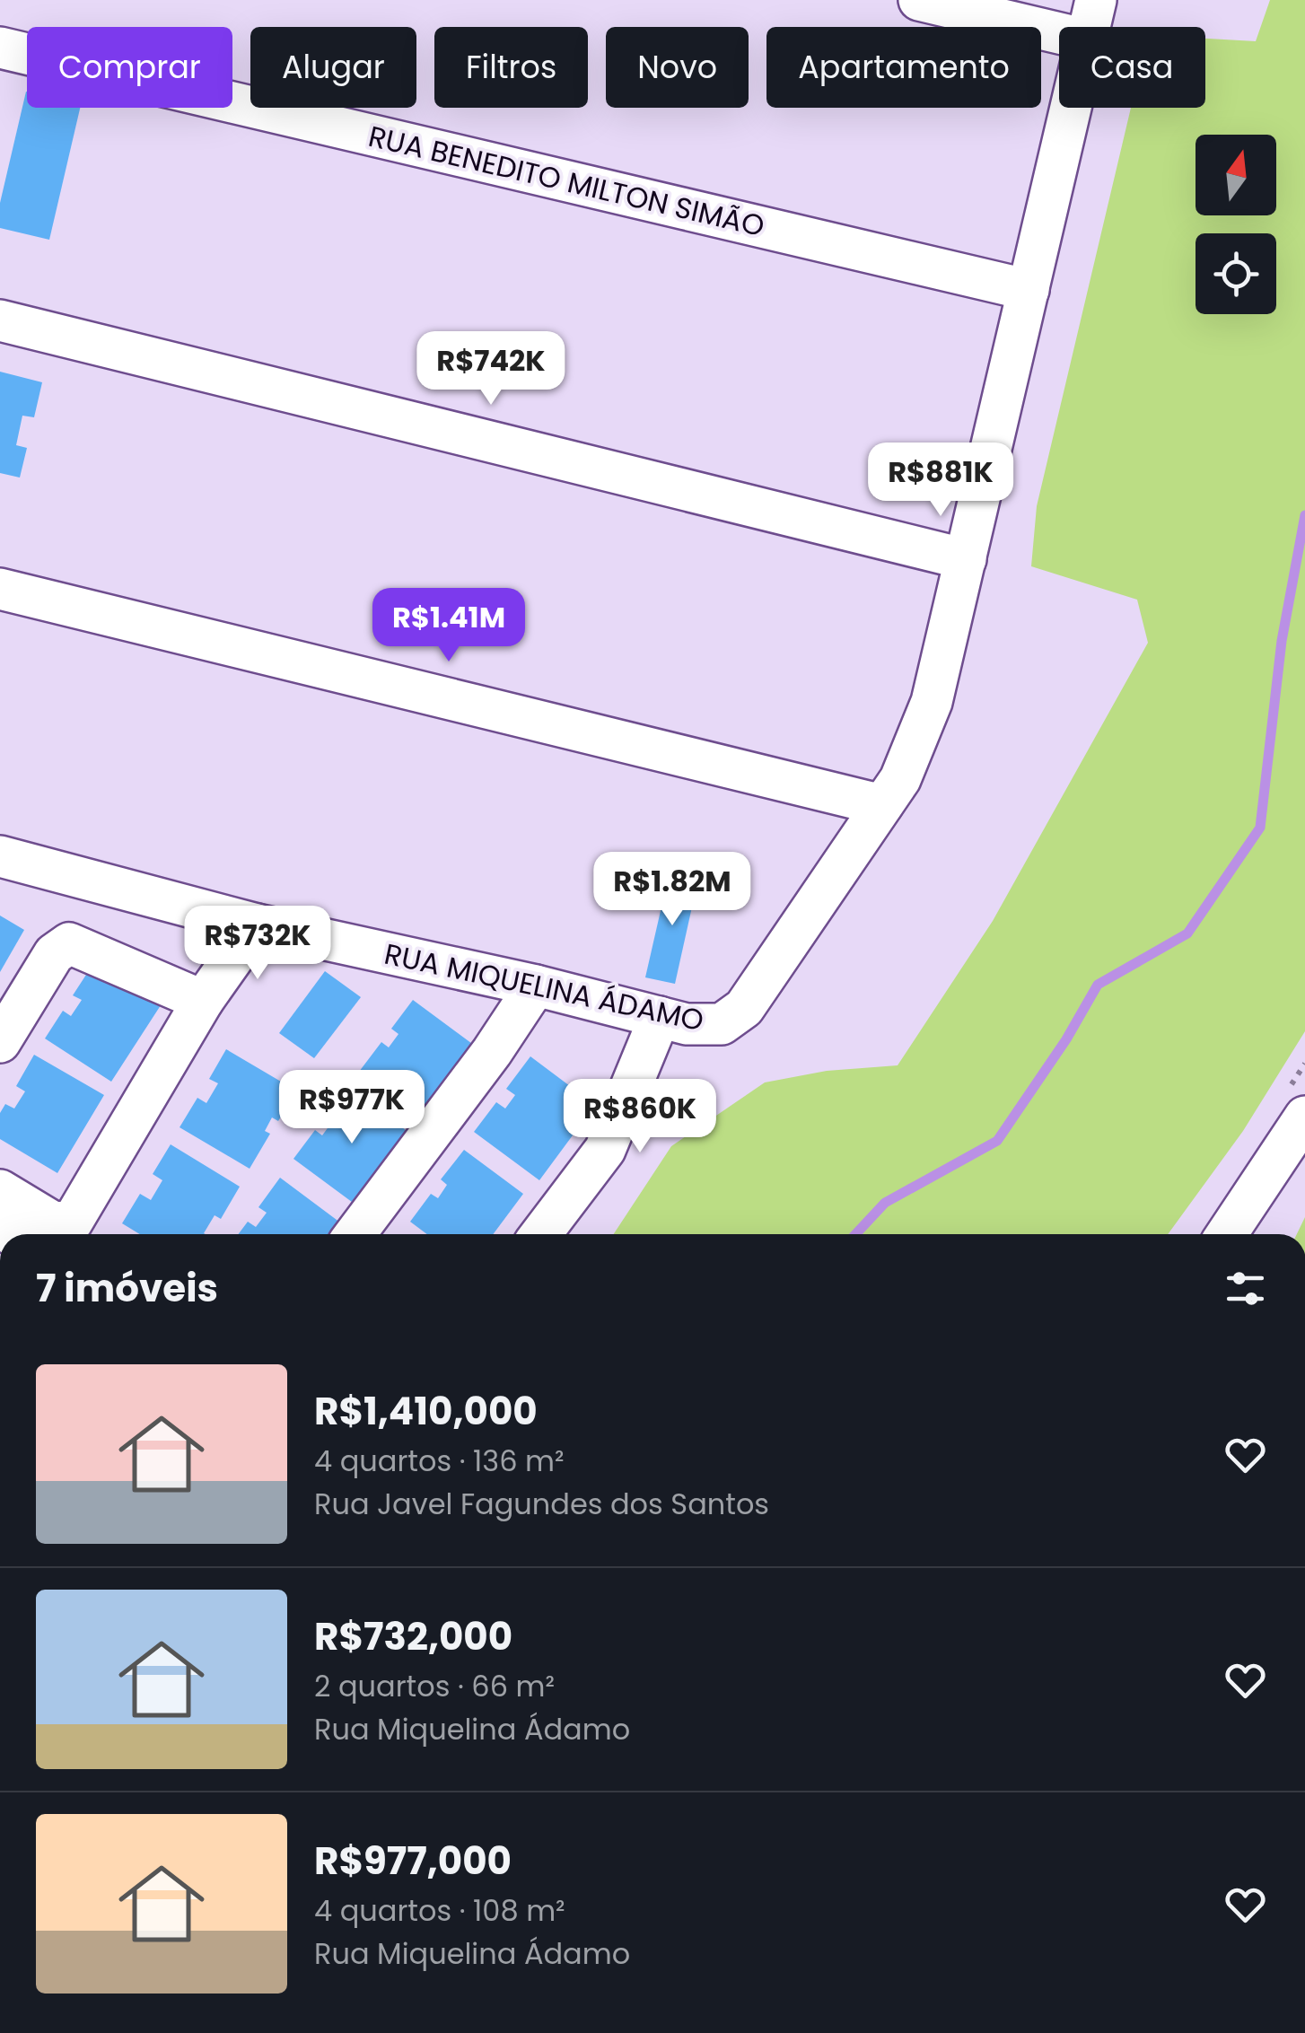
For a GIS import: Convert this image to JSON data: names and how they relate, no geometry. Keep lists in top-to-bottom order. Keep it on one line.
{"streets":{"street":["RUA BENEDITO MILTON SIMÃO","RUA MIQUELINA ÁDAMO"]},"north":"top","page":{"chip":["Comprar","Alugar","Filtros","Novo","Apartamento","Casa"],"price":["R$742K","R$881K","R$1.41M","R$1.82M","R$732K","R$977K","R$860K"],"heading":"7 imóveis","list":[{"name":"R$1,410,000","note":"4 quartos · 136 m² · Rua Javel Fagundes dos Santos"},{"name":"R$732,000","note":"2 quartos · 66 m² · Rua Miquelina Ádamo"},{"name":"R$977,000","note":"4 quartos · 108 m² · Rua Miquelina Ádamo"}]}}
